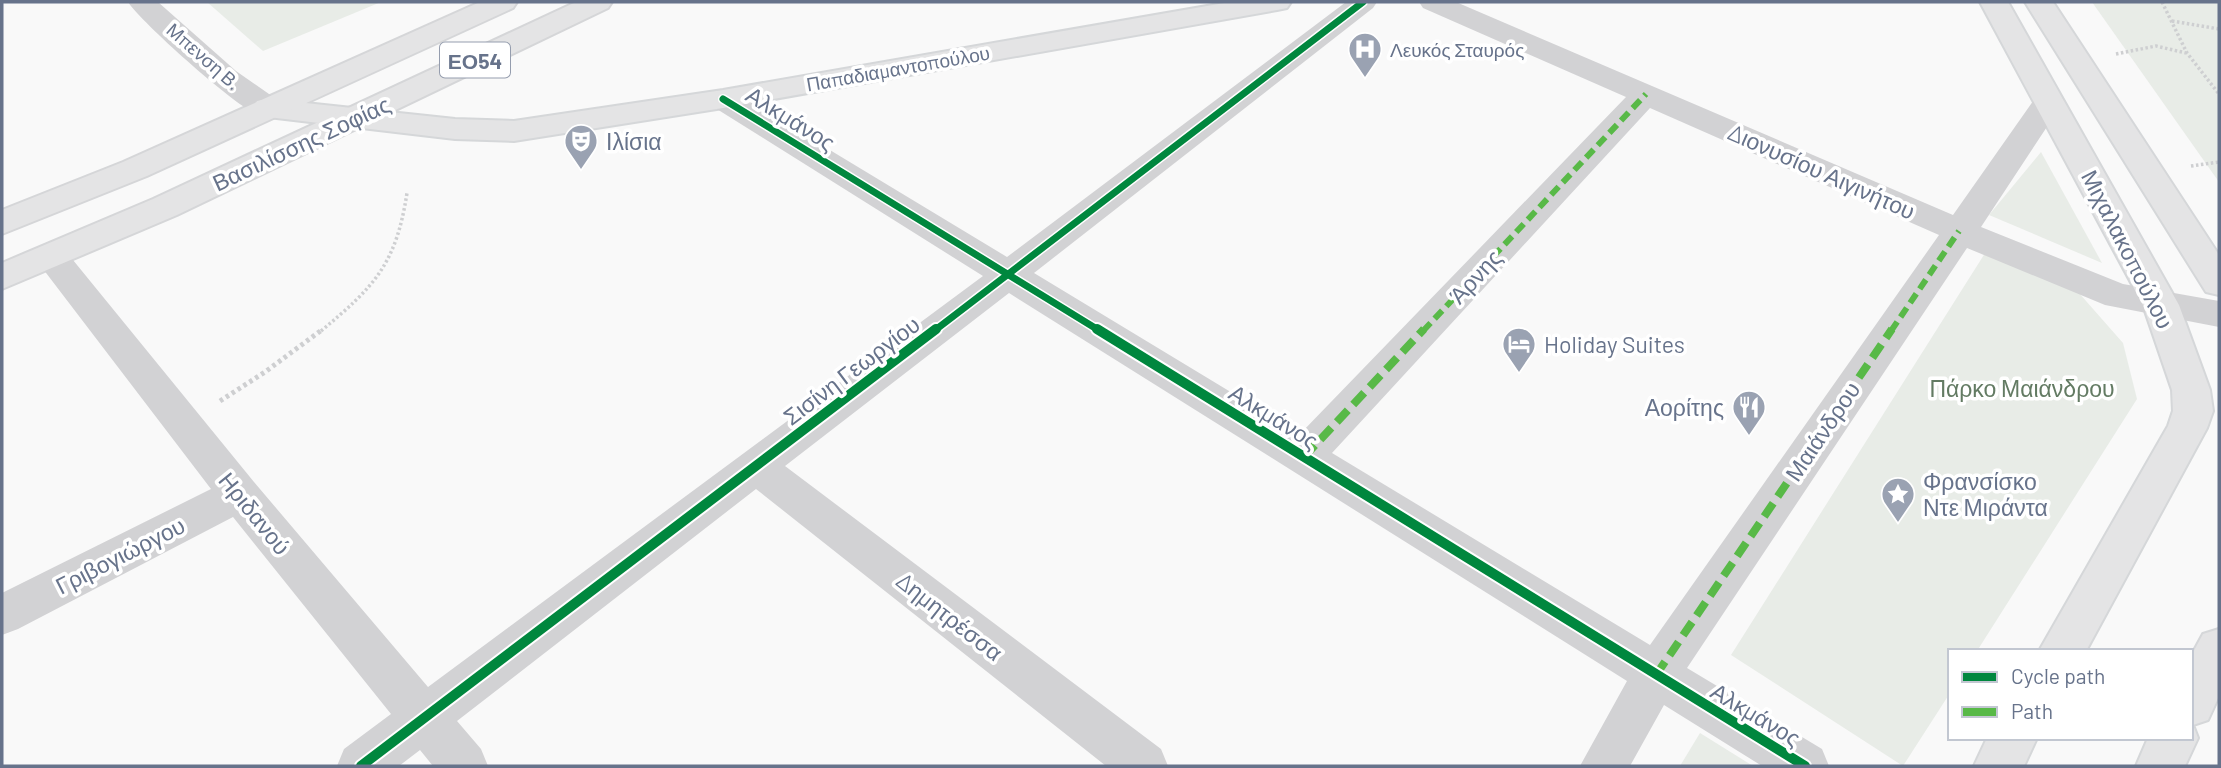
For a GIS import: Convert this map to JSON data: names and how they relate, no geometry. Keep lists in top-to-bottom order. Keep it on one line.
{"streets":{"main road":["ΕΟ54","Παπαδιαμαντοπούλου","Βασιλίσσης Σοφίας","Μιχαλακοπούλου"],"street":["Μπενση Β.","Αλκμάνος","Διονυσίου Αιγινήτου","Άρνης","Σισίνη Γεωργίου","Μαιάνδρου","Ηριδανού","Γριβογιώργου","Δημητρέσσα"]},"crossings":[["Μπενση Β.","Παπαδιαμαντοπούλου"],["Μπενση Β.","Βασιλίσσης Σοφίας"],["Παπαδιαμαντοπούλου","Αλκμάνος"],["Παπαδιαμαντοπούλου","Βασιλίσσης Σοφίας"],["Αλκμάνος","Άρνης"],["Αλκμάνος","Σισίνη Γεωργίου"],["Αλκμάνος","Μαιάνδρου"],["Βασιλίσσης Σοφίας","Ηριδανού"],["Διονυσίου Αιγινήτου","Μιχαλακοπούλου"],["Διονυσίου Αιγινήτου","Άρνης"],["Διονυσίου Αιγινήτου","Μαιάνδρου"],["Μιχαλακοπούλου","Μαιάνδρου"],["Σισίνη Γεωργίου","Ηριδανού"],["Σισίνη Γεωργίου","Δημητρέσσα"],["Ηριδανού","Γριβογιώργου"]],"parks":["Πάρκο Μαιάνδρου"],"places":{"hospital":["Λευκός Σταυρός"],"theatre":["Ιλίσια"],"hotel":["Holiday Suites"],"restaurant":["Αορίτης"],"place":["Φρανσίσκο Ντε Μιράντα"]},"legend":["Cycle path","Path"]}
